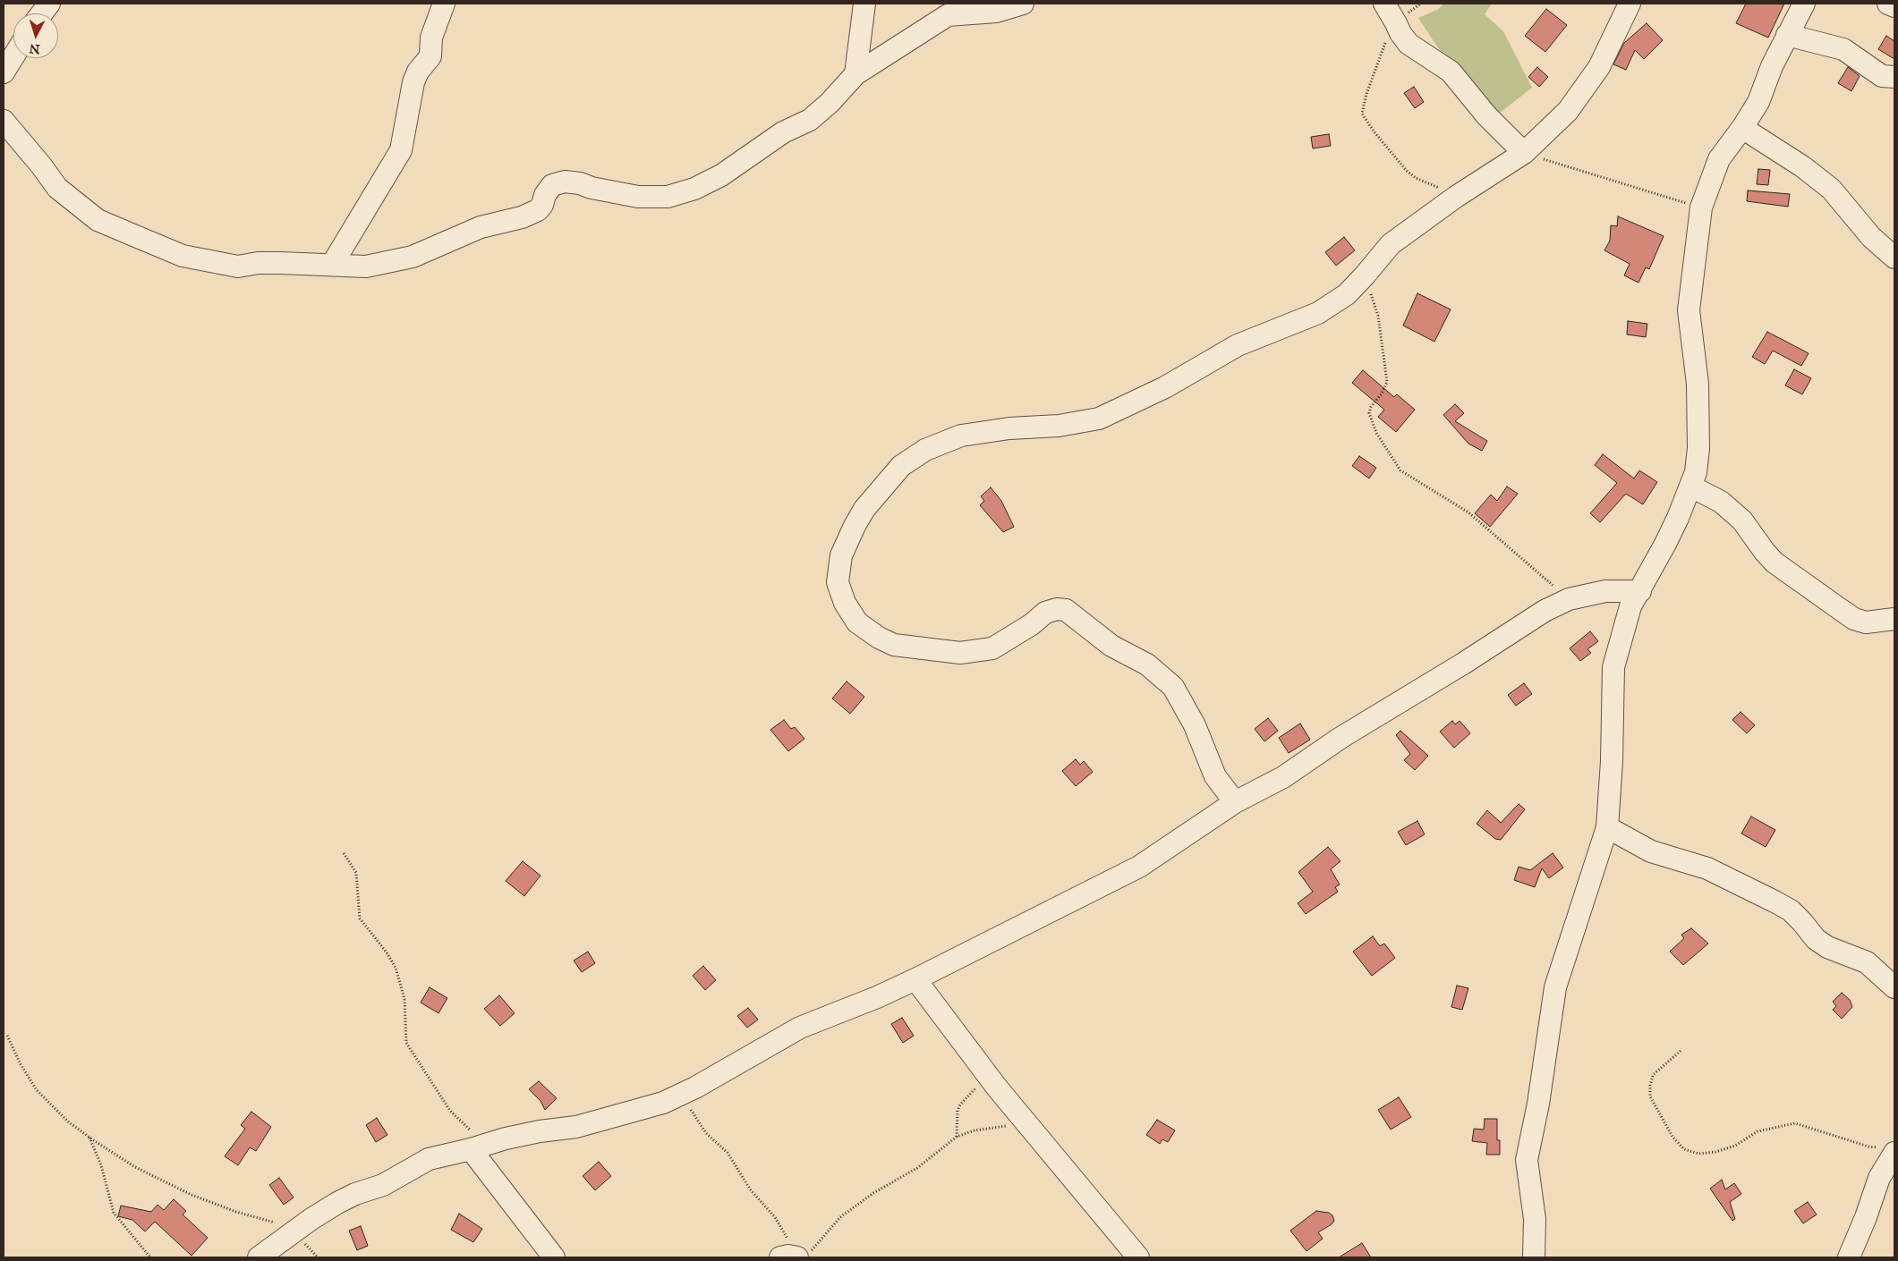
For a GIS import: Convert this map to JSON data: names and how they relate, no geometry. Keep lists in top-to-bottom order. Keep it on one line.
{"north":"bottom"}
